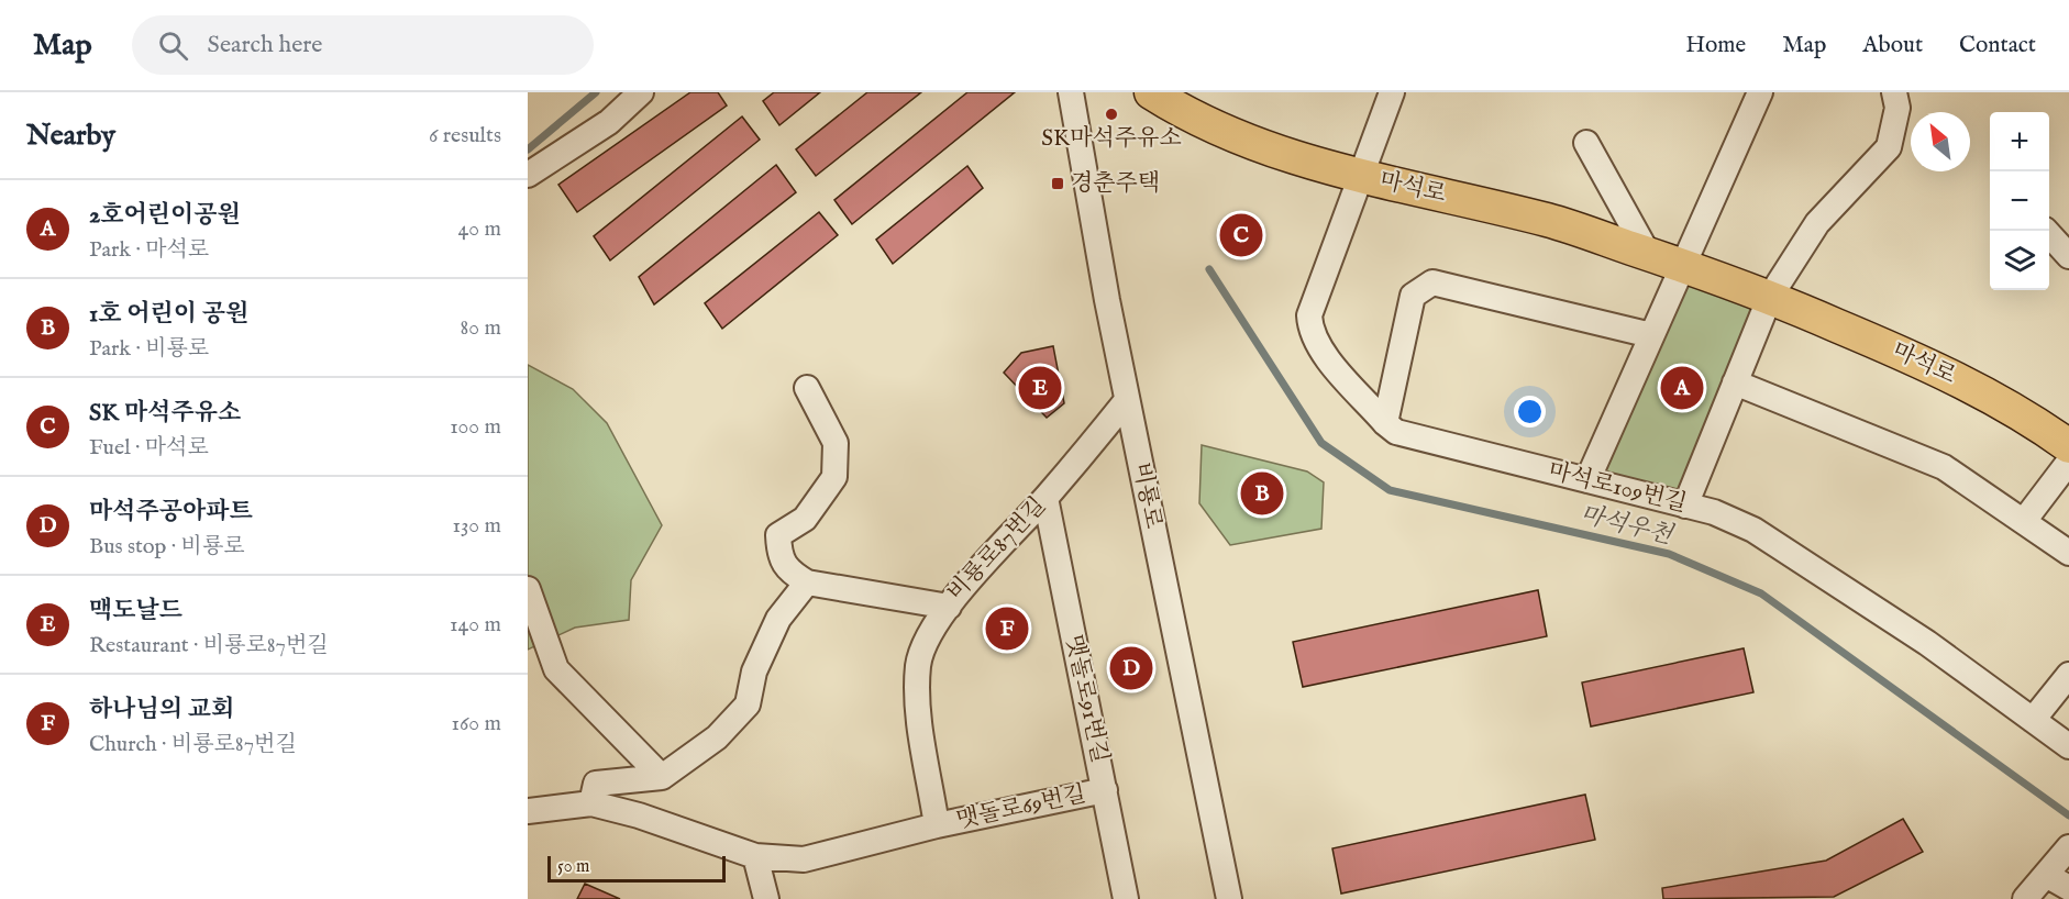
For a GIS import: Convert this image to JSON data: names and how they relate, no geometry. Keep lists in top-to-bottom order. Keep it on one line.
{"streets":{"main road":["마석로"],"street":["마석로109번길","비룡로","비룡로87번길","맷돌로91번길","맷돌로69번길"]},"crossings":[["마석로","마석로109번길"],["비룡로","비룡로87번길"],["비룡로87번길","맷돌로91번길"],["비룡로87번길","맷돌로69번길"],["맷돌로91번길","맷돌로69번길"]],"water":["마석우천"],"places":{"other":["SK마석주유소"],"transit":["경춘주택"]},"scale_bar":"50 m","north":"top left","page":{"header":"Map","search":"Search here","nav":["Home","Map","About","Contact"],"heading":["Nearby","6 results"],"map_buttons":["+","−"],"list":[{"mark":"A","name":"2호어린이공원","note":"Park · 마석로","value":"40 m"},{"mark":"B","name":"1호 어린이 공원","note":"Park · 비룡로","value":"80 m"},{"mark":"C","name":"SK 마석주유소","note":"Fuel · 마석로","value":"100 m"},{"mark":"D","name":"마석주공아파트","note":"Bus stop · 비룡로","value":"130 m"},{"mark":"E","name":"맥도날드","note":"Restaurant · 비룡로87번길","value":"140 m"},{"mark":"F","name":"하나님의 교회","note":"Church · 비룡로87번길","value":"160 m"}],"pins":["C","A","E","B","F","D"],"scale":"50 m"}}
